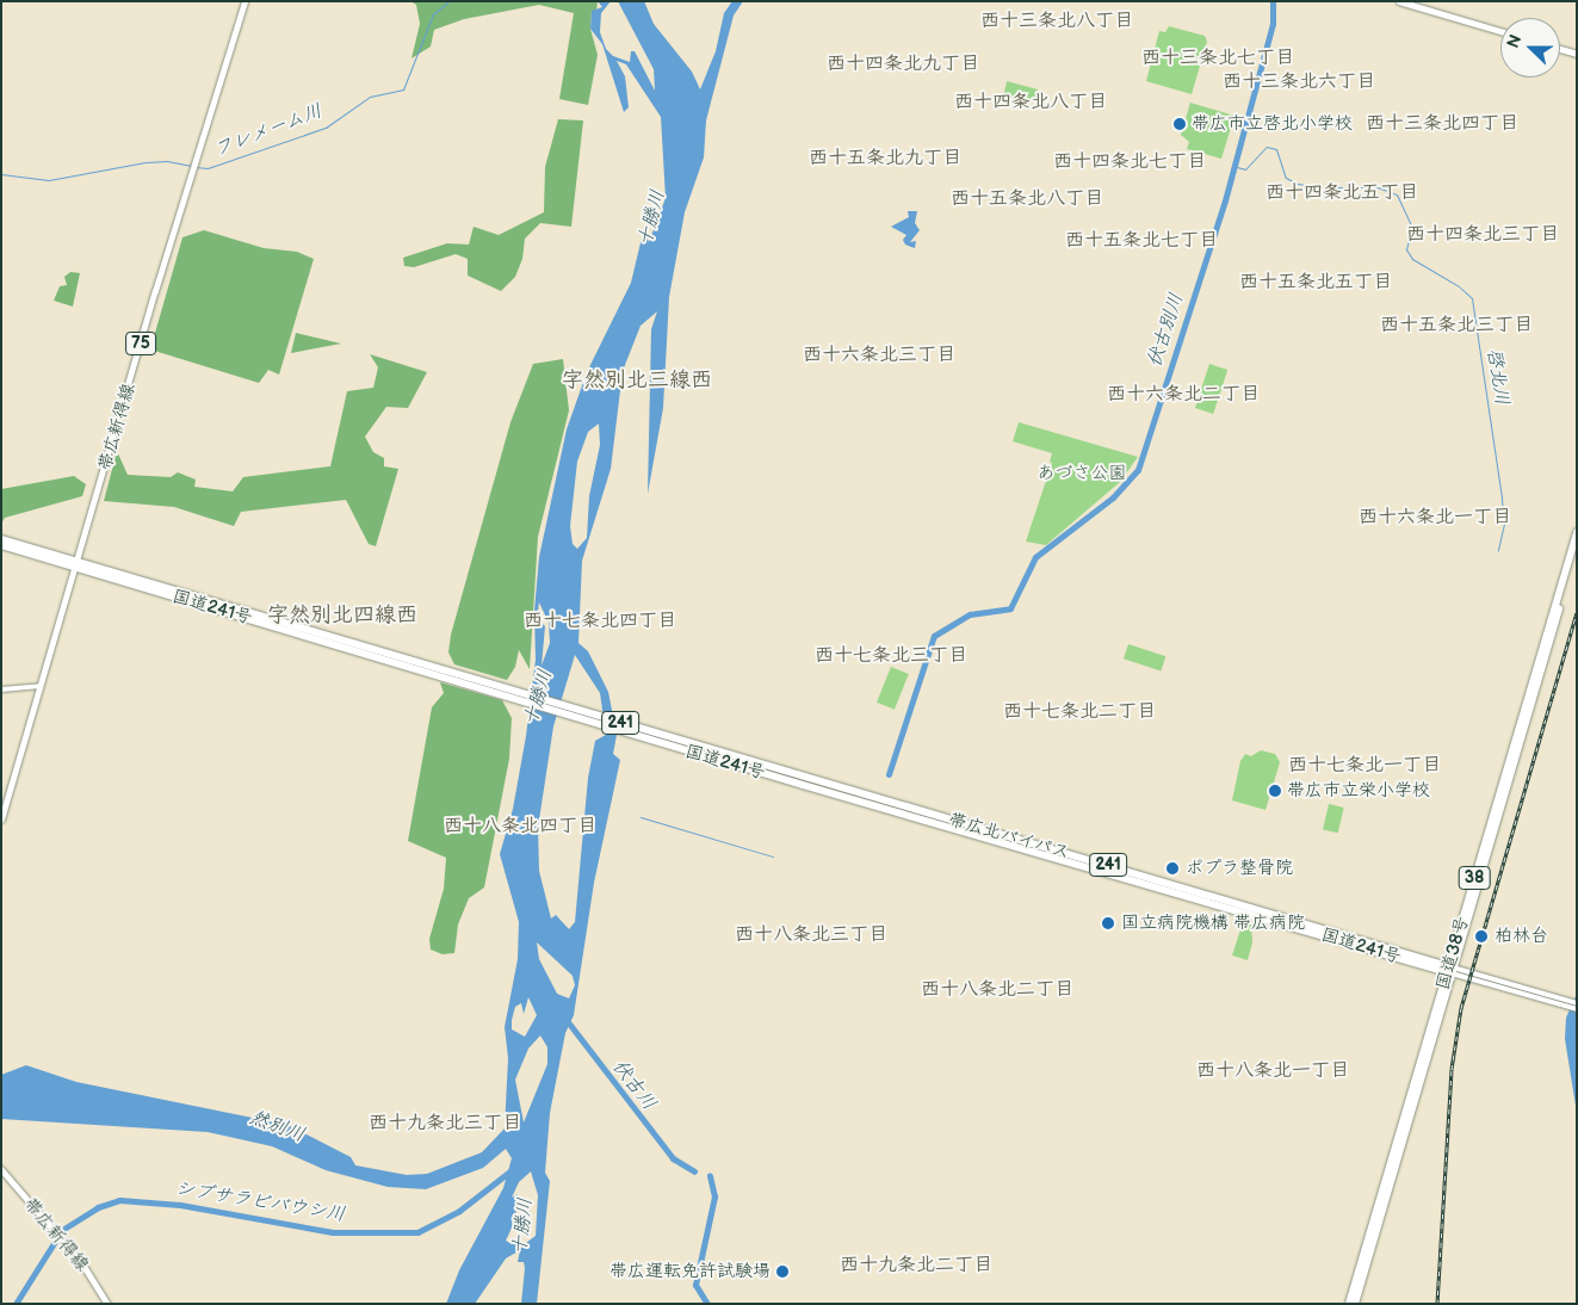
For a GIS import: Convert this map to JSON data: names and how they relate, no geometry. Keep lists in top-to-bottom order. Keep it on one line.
{"streets":{"highway":["国道241号","241","38","国道38号"],"main road":["75","帯広新得線"]},"crossings":[["帯広新得線","国道241号"],["国道241号","国道38号"]],"districts":["西十三条北八丁目","西十三条北七丁目","西十四条北九丁目","西十三条北六丁目","西十四条北八丁目","西十三条北四丁目","西十五条北九丁目","西十四条北七丁目","西十四条北五丁目","西十五条北八丁目","西十四条北三丁目","西十五条北七丁目","西十五条北五丁目","西十五条北三丁目","西十六条北三丁目","字然別北三線西","西十六条北二丁目","西十六条北一丁目","字然別北四線西","西十七条北四丁目","西十七条北三丁目","西十七条北二丁目","西十七条北一丁目","西十八条北四丁目","西十八条北三丁目","西十八条北二丁目","西十八条北一丁目","西十九条北三丁目","西十九条北二丁目"],"water":["フレメーム川","十勝川","伏古別川","啓北川","伏古川","然別川","シブサラビバウシ川"],"parks":["あづさ公園"],"places":["帯広市立啓北小学校","帯広市立栄小学校","ポプラ整骨院","国立病院機構 帯広病院","柏林台","帯広運転免許試験場"],"north":"left"}
